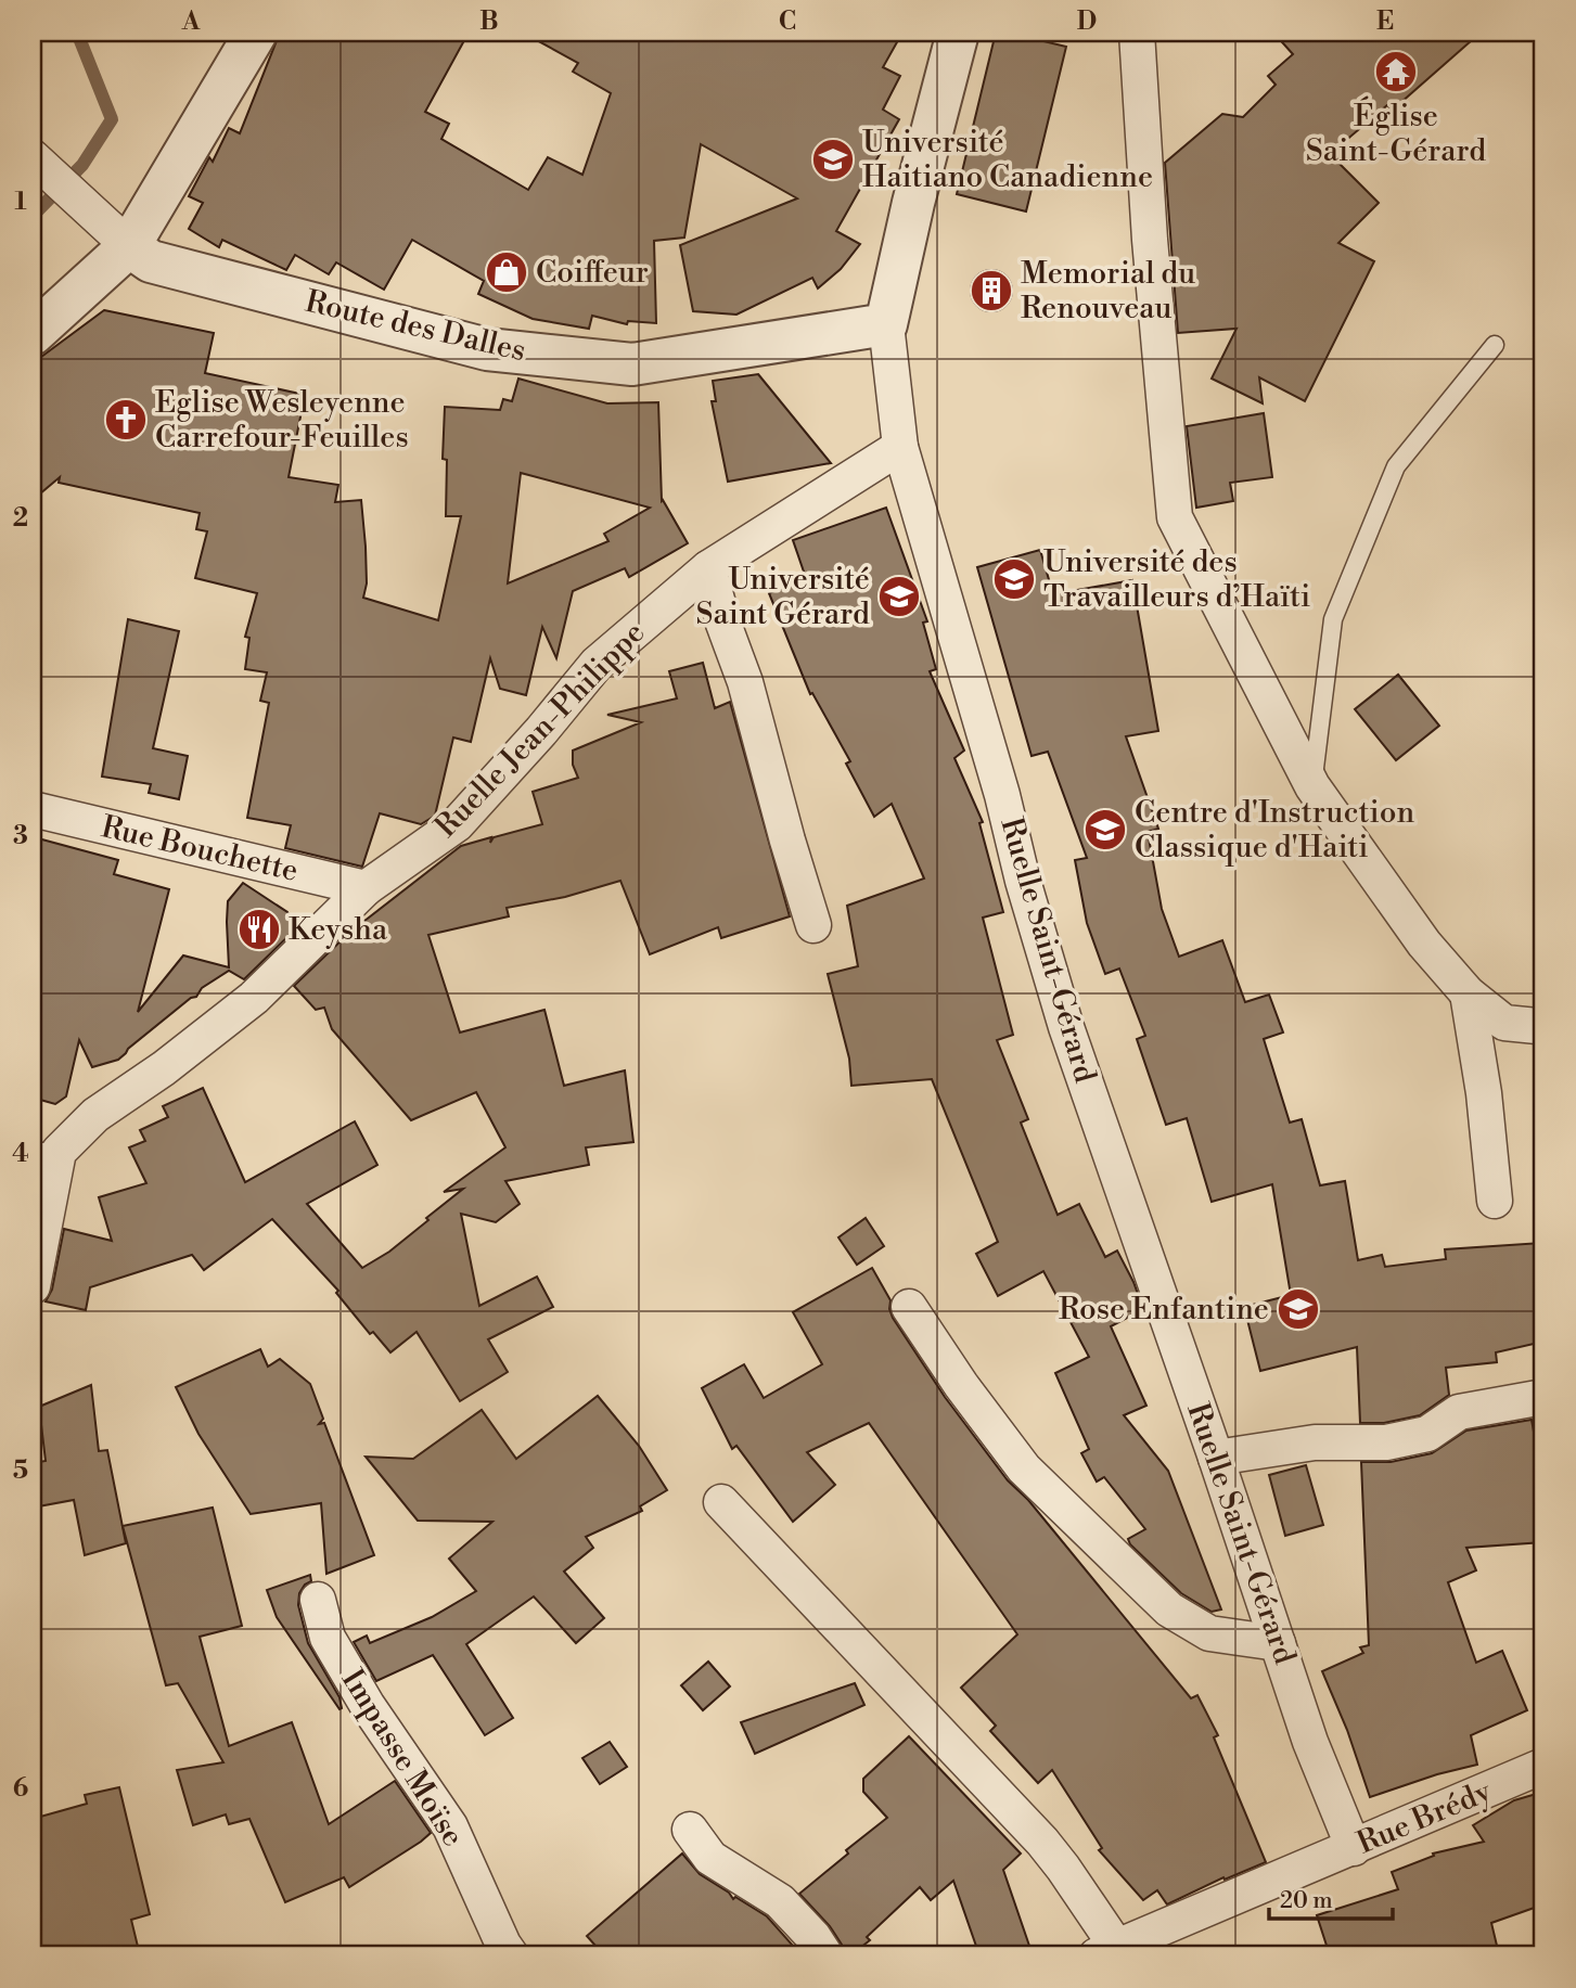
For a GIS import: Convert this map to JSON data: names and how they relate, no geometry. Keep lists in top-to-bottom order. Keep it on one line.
{"streets":{"street":["Route des Dalles","Ruelle Jean-Philippe","Rue Bouchette","Ruelle Saint-Gérard","Impasse Moïse","Rue Brédy"]},"crossings":[["Route des Dalles","Ruelle Saint-Gérard"],["Ruelle Jean-Philippe","Rue Bouchette"],["Ruelle Jean-Philippe","Ruelle Saint-Gérard"],["Ruelle Saint-Gérard","Rue Brédy"]],"places":{"temple":["Église Saint-Gérard"],"school or university":["Université Haitiano Canadienne","Université des Travailleurs d’Haïti","Université Saint Gérard","Centre d'Instruction Classique d'Haiti","Rose Enfantine"],"shop":["Coiffeur"],"building":["Memorial du Renouveau"],"church":["Eglise Wesleyenne Carrefour-Feuilles"],"restaurant":["Keysha"]},"scale_bar":"20 m","grid":{"columns":["A","B","C","D","E"],"rows":["1","2","3","4","5","6"]}}
